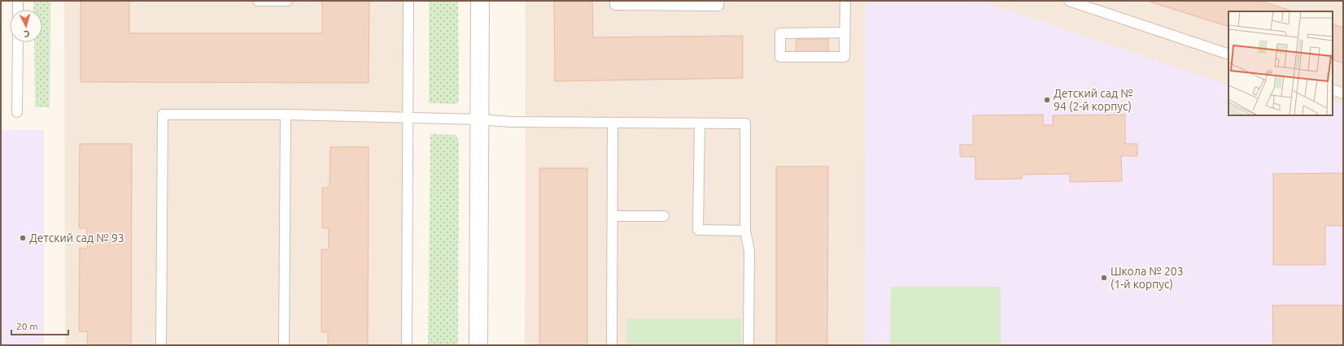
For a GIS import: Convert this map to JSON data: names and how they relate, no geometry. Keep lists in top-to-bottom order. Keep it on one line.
{"places":["Детский сад № 94 (2-й корпус)","Детский сад № 93","Школа № 203 (1-й корпус)"],"scale_bar":"20 m","north":"bottom"}
